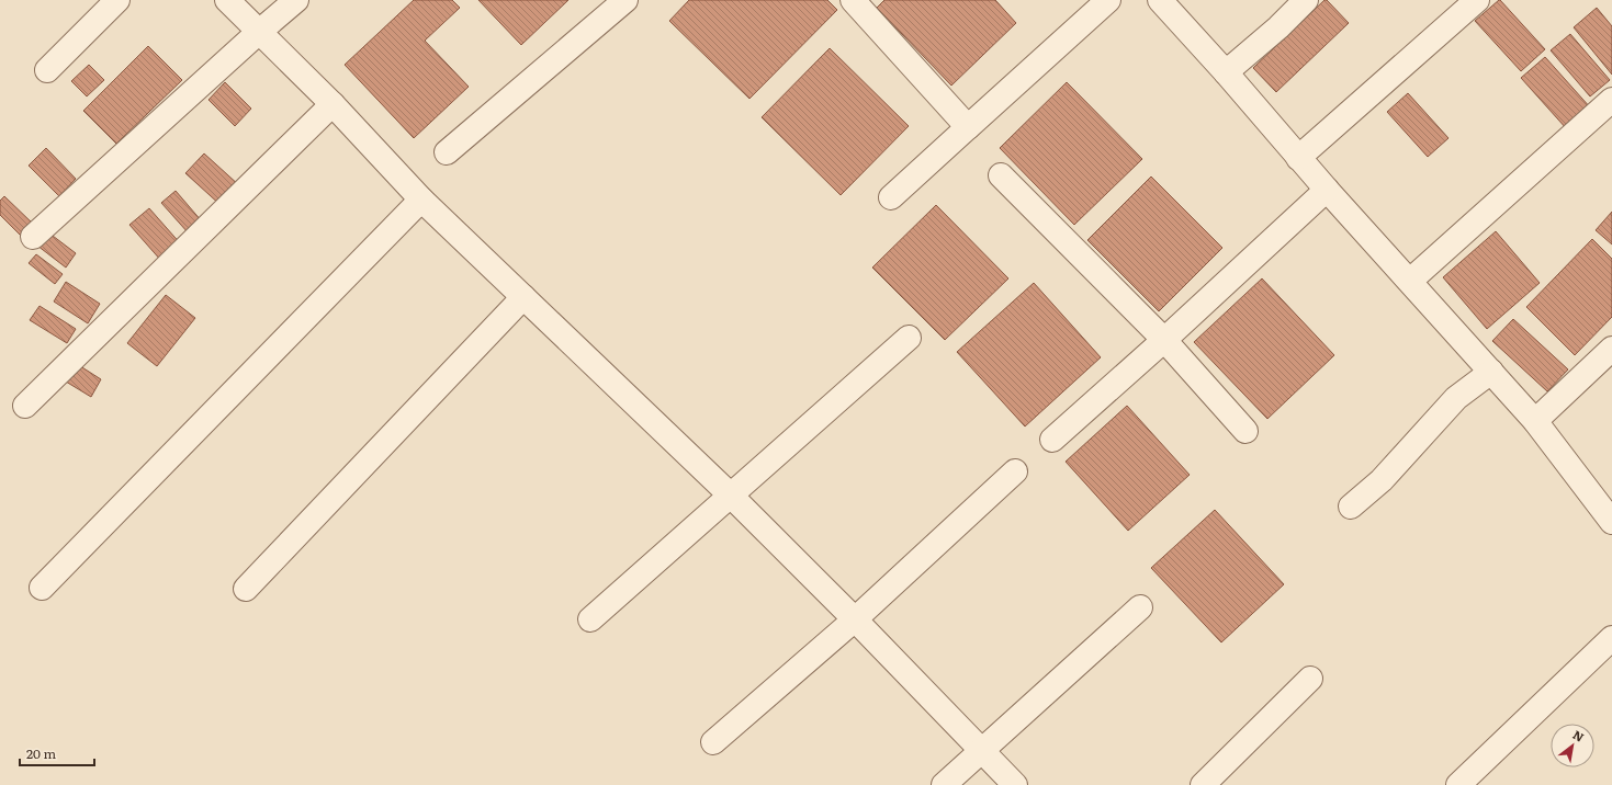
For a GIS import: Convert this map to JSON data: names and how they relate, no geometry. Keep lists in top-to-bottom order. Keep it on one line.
{"scale_bar":"20 m","north":"top right"}
